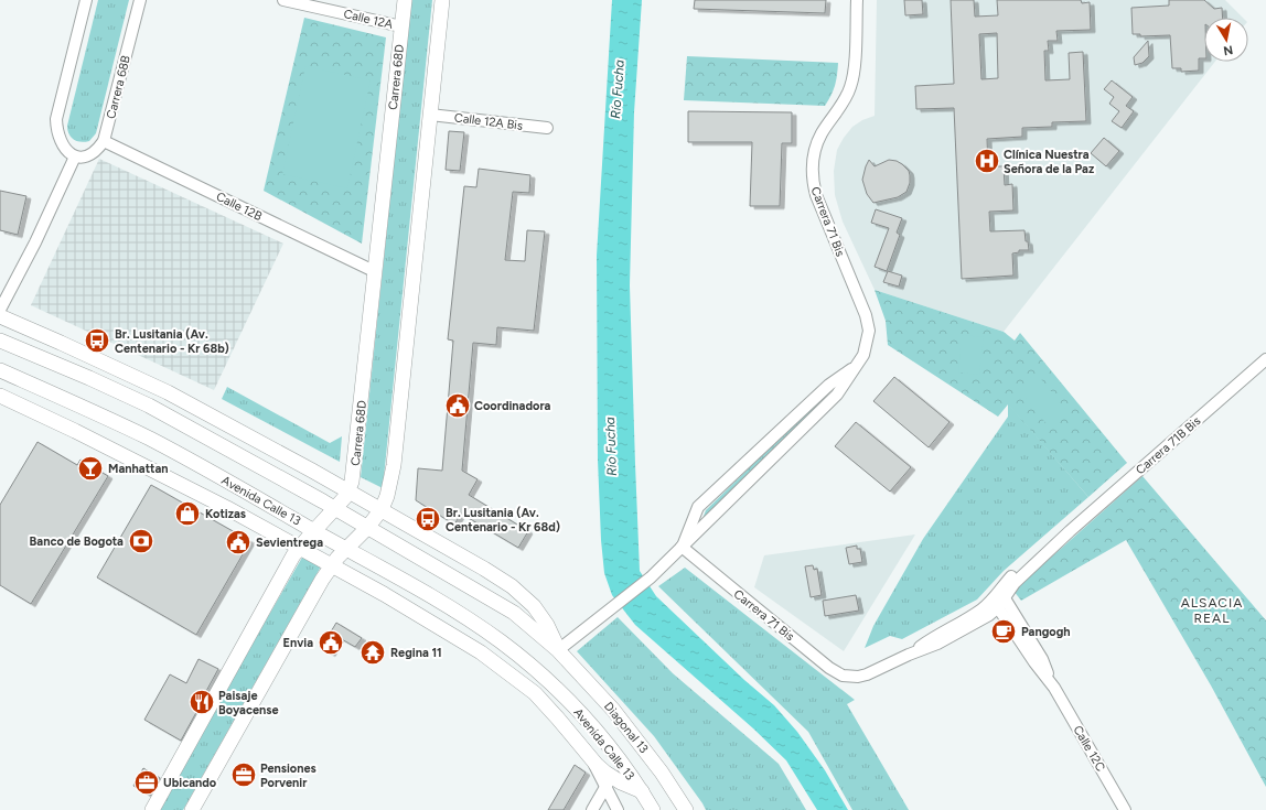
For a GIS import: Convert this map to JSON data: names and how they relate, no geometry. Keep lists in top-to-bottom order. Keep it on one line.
{"streets":{"main road":["Carrera 68D","Avenida Calle 13","Diagonal 13"],"street":["Calle 12A","Carrera 68B","Calle 12A Bis","Calle 12B","Carrera 71 Bis","Carrera 71B Bis","Calle 12C"]},"crossings":[["Calle 12A","Carrera 68D"],["Carrera 68D","Calle 12B"],["Carrera 68D","Avenida Calle 13"],["Carrera 68B","Calle 12B"],["Carrera 71 Bis","Carrera 71B Bis"],["Carrera 71 Bis","Diagonal 13"],["Carrera 71B Bis","Calle 12C"]],"districts":["ALSACIA REAL"],"water":["Río Fucha"],"places":{"hospital":["Clínica Nuestra Señora de la Paz"],"bus stop":["Br. Lusitania (Av. Centenario - Kr 68b)","Br. Lusitania (Av. Centenario - Kr 68d)"],"public building":["Coordinadora","Sevientrega","Envia"],"bar":["Manhattan"],"shop":["Kotizas"],"bank":["Banco de Bogota"],"cafe":["Pangogh"],"temple":["Regina 11"],"restaurant":["Paisaje Boyacense"],"office":["Pensiones Porvenir","Ubicando"]},"north":"bottom"}
